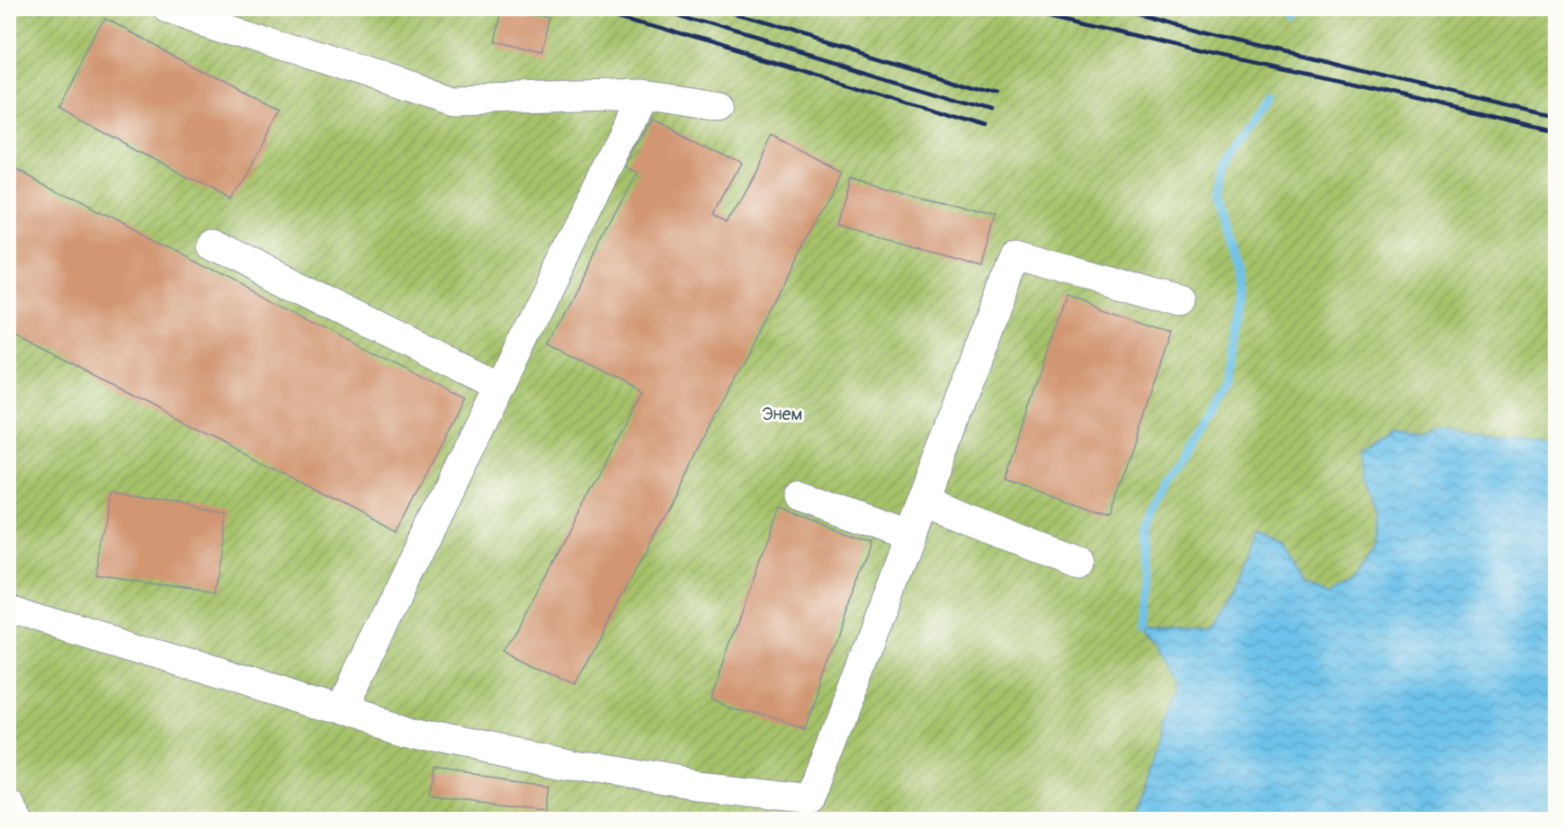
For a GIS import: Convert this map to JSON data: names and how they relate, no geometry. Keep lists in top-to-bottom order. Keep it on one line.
{"parks":["Энем"]}
